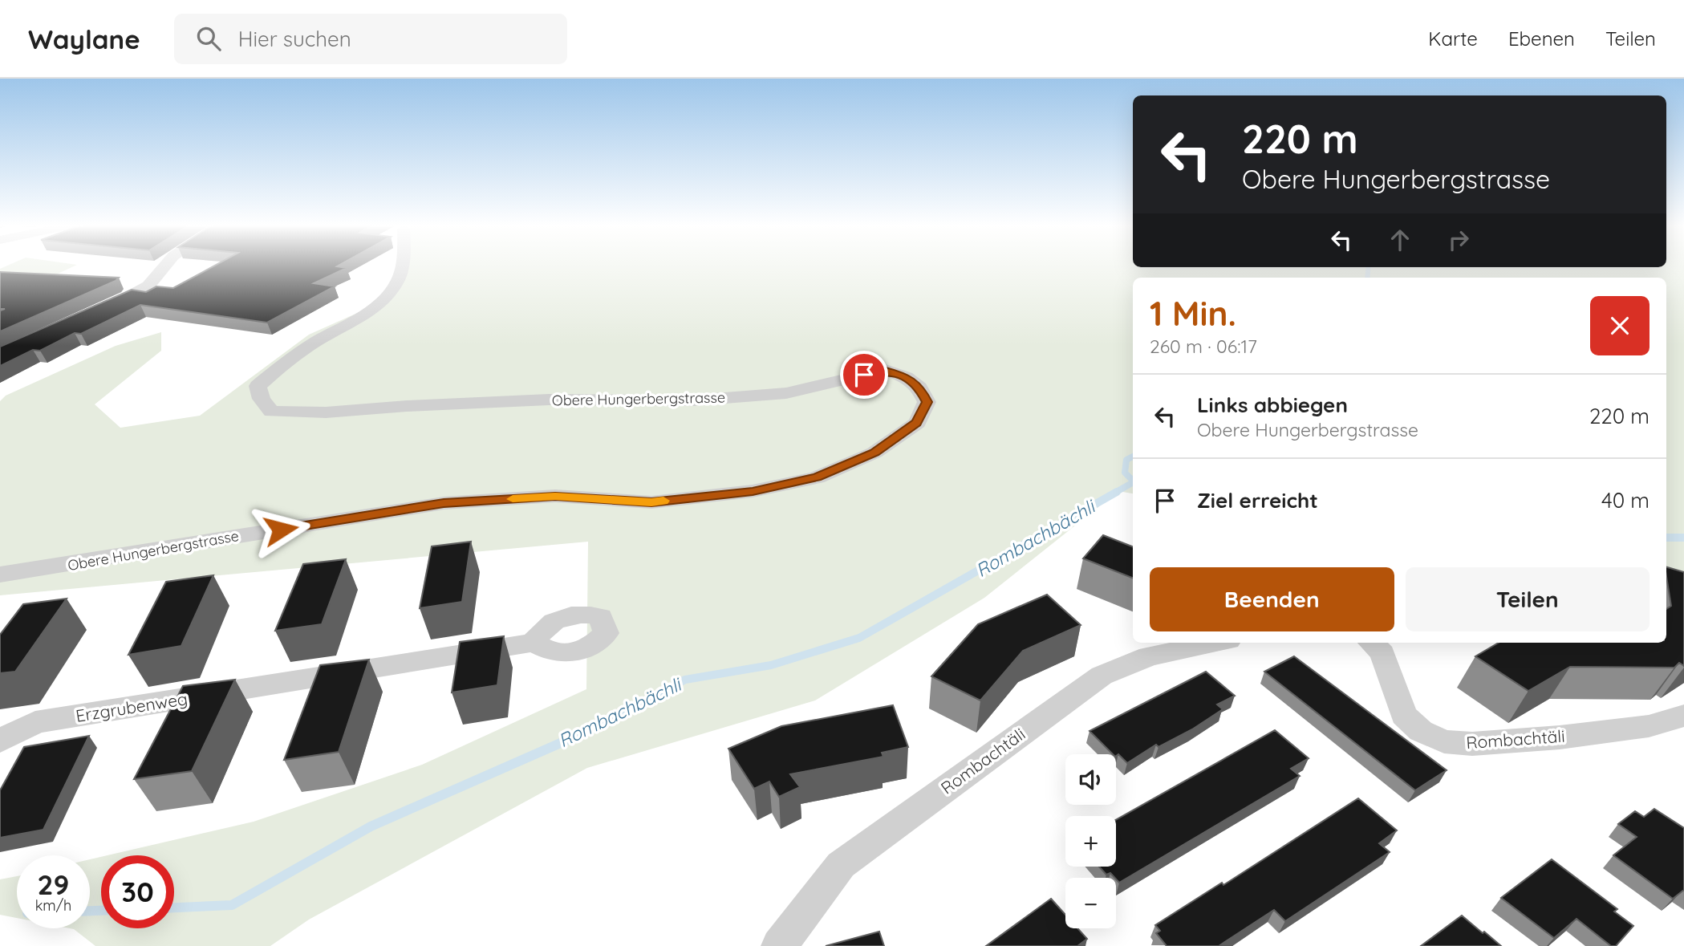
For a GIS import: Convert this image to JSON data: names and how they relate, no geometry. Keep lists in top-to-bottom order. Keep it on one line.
{"streets":{"street":["Obere Hungerbergstrasse","Erzgrubenweg","Rombachtäli"]},"water":["Rombachbächli"],"page":{"header":"Waylane","search":"Hier suchen","nav":["Karte","Ebenen","Teilen"],"turn":["220 m","Obere Hungerbergstrasse"],"heading":["1 Min.","260 m · 06:17"],"list":[{"name":"Links abbiegen","note":"Obere Hungerbergstrasse","value":"220 m"},{"name":"Ziel erreicht","value":"40 m"}],"buttons":["Beenden","Teilen"],"map_buttons":["+","−"],"speed":"29 km/h","limit":"30"}}
